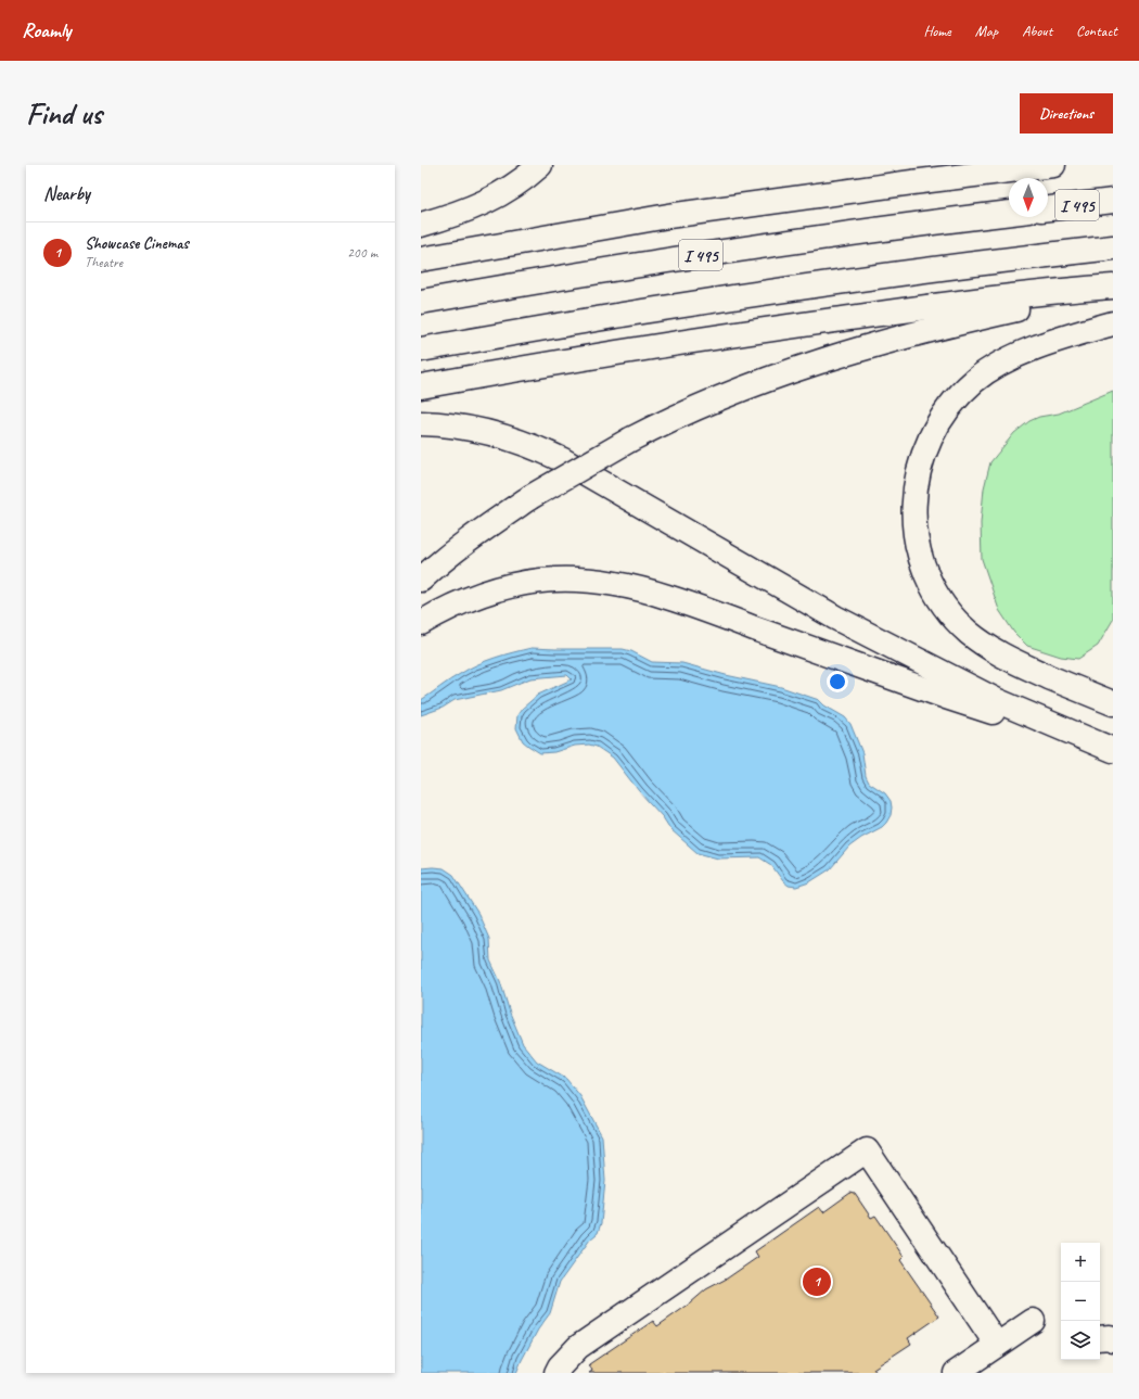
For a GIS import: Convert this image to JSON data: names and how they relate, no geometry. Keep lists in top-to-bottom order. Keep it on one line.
{"streets":{"main road":["I 495"]},"north":"bottom","page":{"header":"Roamly","nav":["Home","Map","About","Contact"],"buttons":"Directions","title":"Find us","heading":"Nearby","list":[{"mark":"1","name":"Showcase Cinemas","note":"Theatre","value":"200 m"}],"map_buttons":["+","−"],"pins":"1"}}
